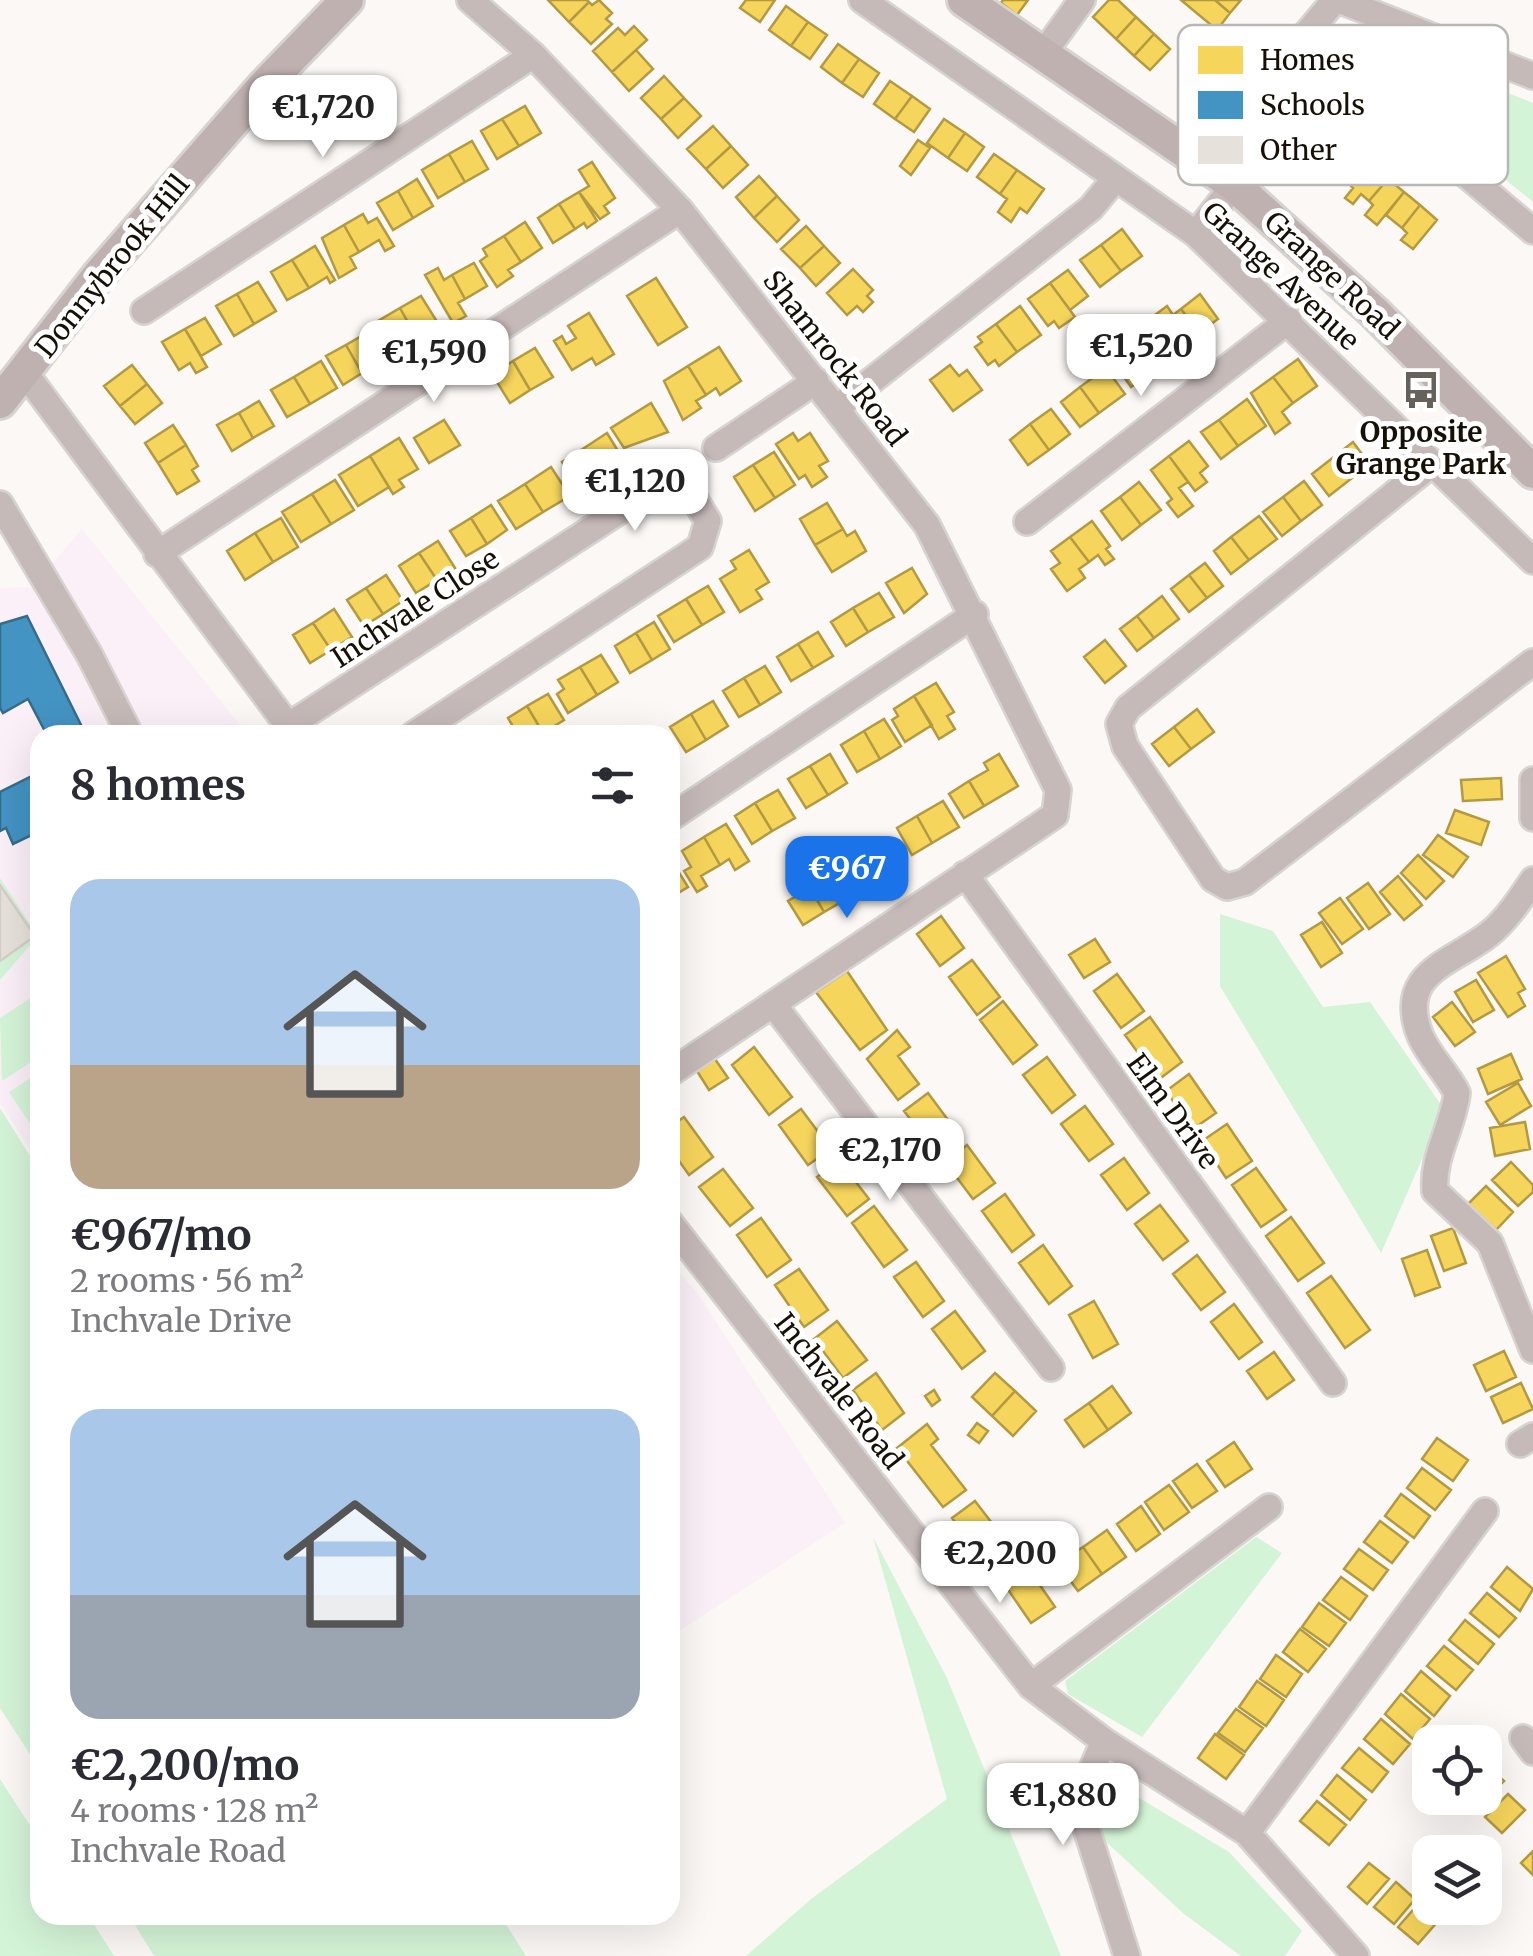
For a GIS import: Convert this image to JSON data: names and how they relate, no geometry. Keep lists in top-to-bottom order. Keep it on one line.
{"streets":{"main road":["Donnybrook Hill","Grange Road"],"street":["Grange Avenue","Shamrock Road","Inchvale Close","Elm Drive","Inchvale Road"]},"crossings":[["Shamrock Road","Elm Drive"]],"places":{"bus stop":["Opposite Grange Park"]},"legend":["Homes","Schools","Other"],"page":{"price":["€1,720","€1,520","€1,590","€1,120","€967","€2,170","€2,200","€1,880"],"heading":"8 homes","list":[{"name":"€967/mo","note":"2 rooms · 56 m² · Inchvale Drive"},{"name":"€2,200/mo","note":"4 rooms · 128 m² · Inchvale Road"}]}}
